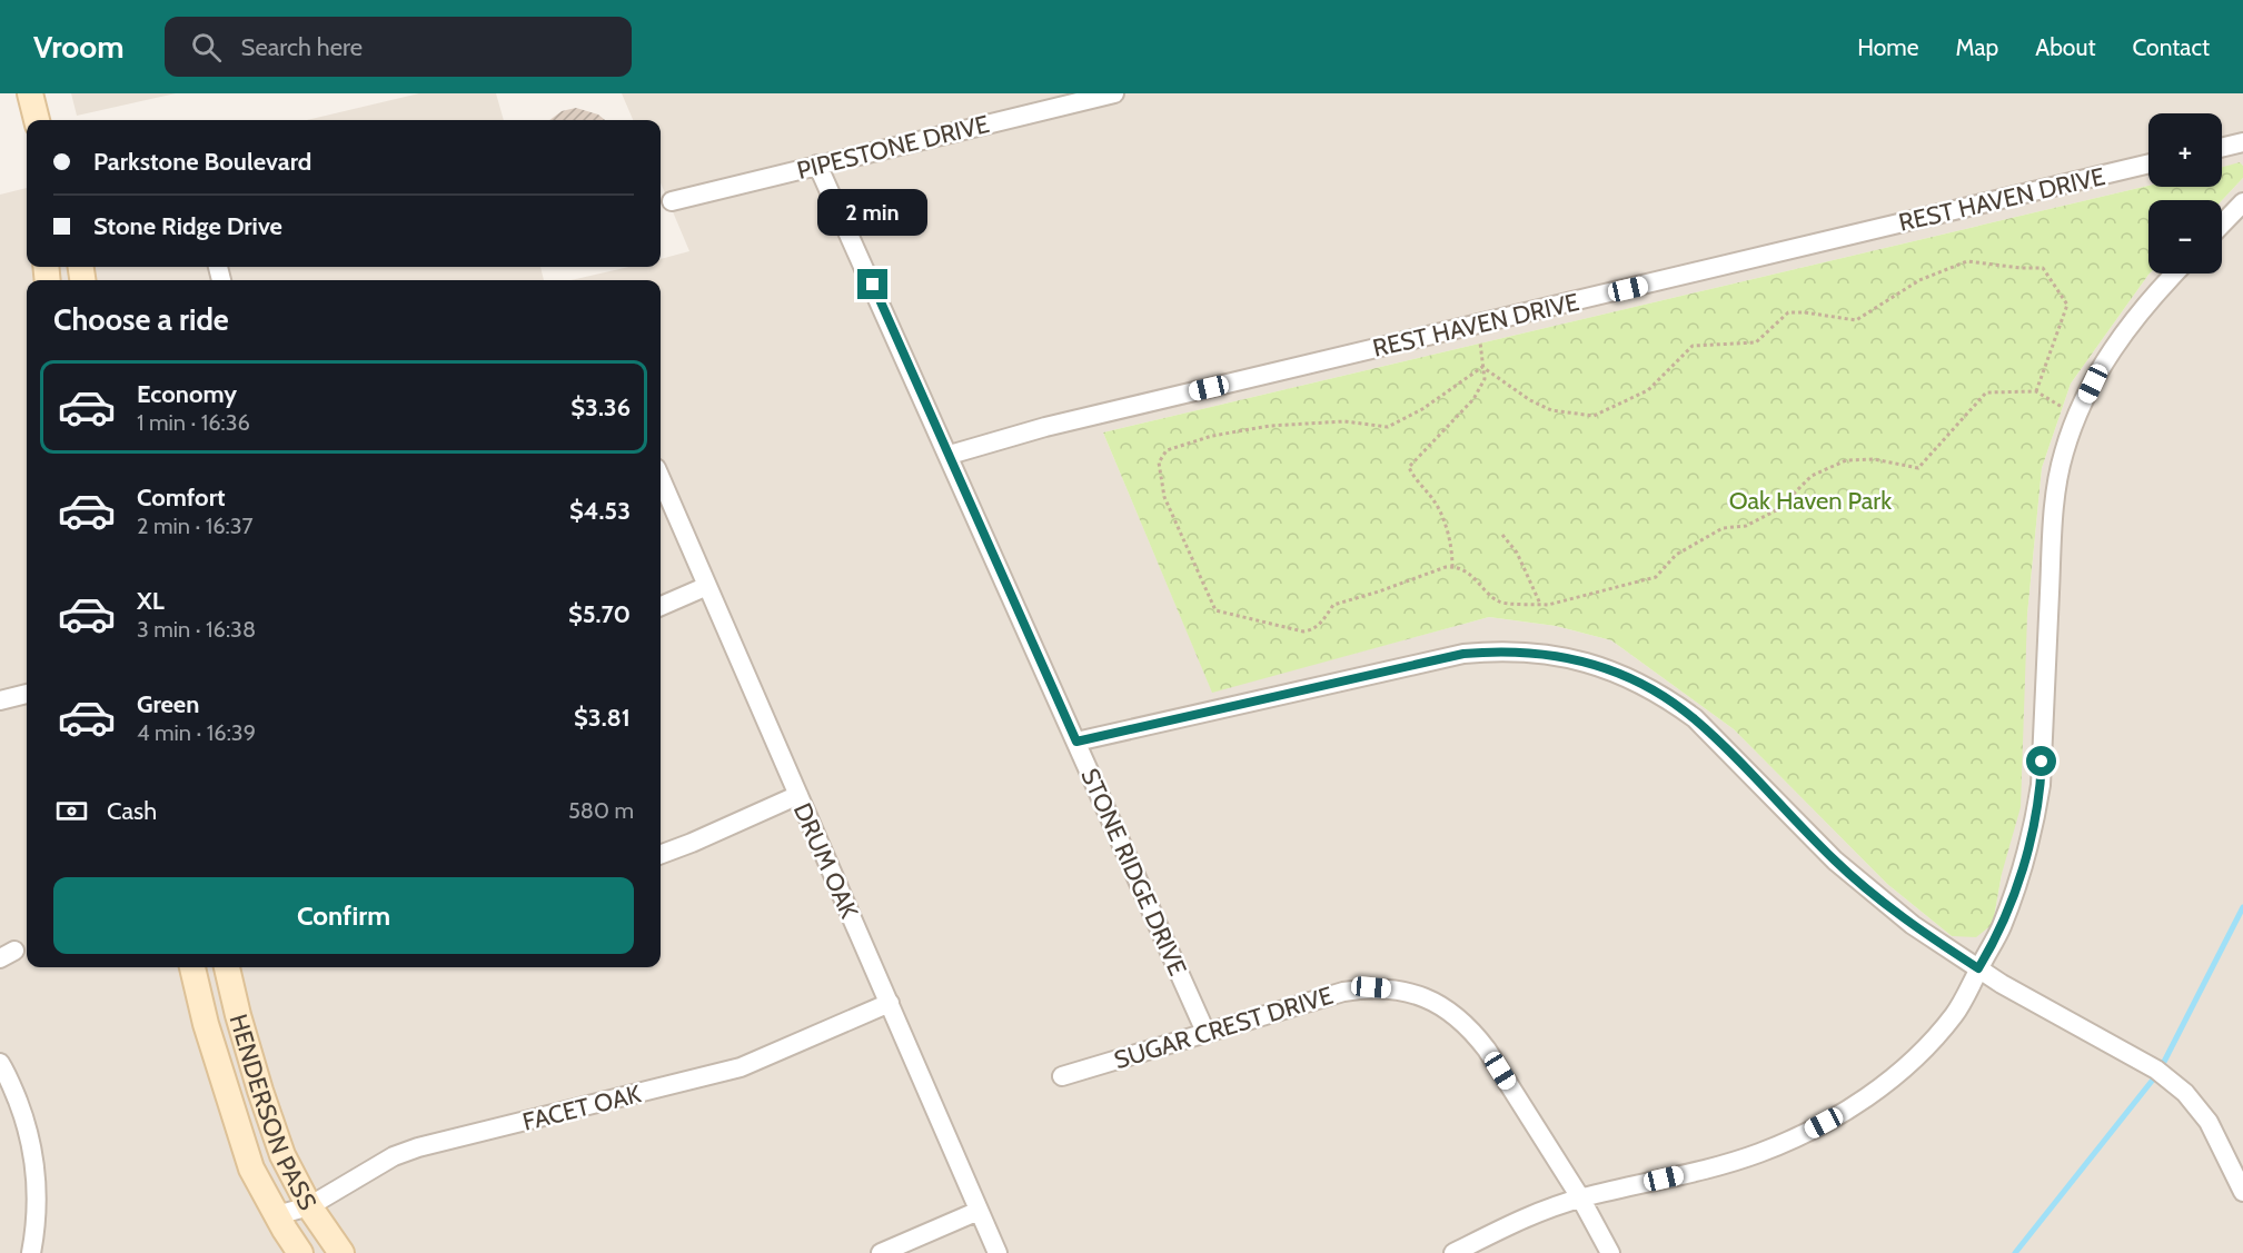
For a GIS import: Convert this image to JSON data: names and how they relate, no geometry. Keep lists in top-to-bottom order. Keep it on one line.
{"streets":{"street":["PIPESTONE DRIVE","REST HAVEN DRIVE","DRUM OAK","STONE RIDGE DRIVE","SUGAR CREST DRIVE","FACET OAK","HENDERSON PASS"]},"crossings":[["PIPESTONE DRIVE","STONE RIDGE DRIVE"],["REST HAVEN DRIVE","STONE RIDGE DRIVE"],["DRUM OAK","FACET OAK"],["STONE RIDGE DRIVE","SUGAR CREST DRIVE"],["FACET OAK","HENDERSON PASS"]],"parks":["Oak Haven Park"],"page":{"header":"Vroom","search":"Search here","nav":["Home","Map","About","Contact"],"map_buttons":["+","−"],"banner":["Parkstone Boulevard","Stone Ridge Drive"],"bubble":"2 min","heading":"Choose a ride","list":[{"name":"Economy","note":"1 min · 16:36","value":"$3.36"},{"name":"Comfort","note":"2 min · 16:37","value":"$4.53"},{"name":"XL","note":"3 min · 16:38","value":"$5.70"},{"name":"Green","note":"4 min · 16:39","value":"$3.81"}],"pay":["Cash","580 m"],"buttons":"Confirm"}}
